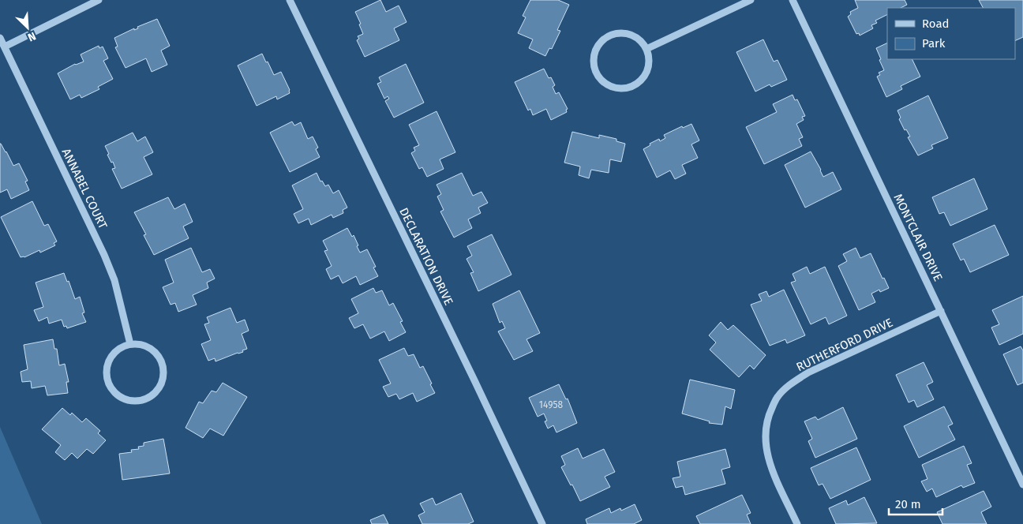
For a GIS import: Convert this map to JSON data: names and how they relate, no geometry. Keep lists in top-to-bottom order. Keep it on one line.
{"streets":{"street":["ANNABEL COURT","MONTCLAIR DRIVE","DECLARATION DRIVE","RUTHERFORD DRIVE"]},"crossings":[["MONTCLAIR DRIVE","RUTHERFORD DRIVE"]],"house_numbers":["14958"],"legend":["Road","Park"],"scale_bar":"20 m","north":"bottom right"}
